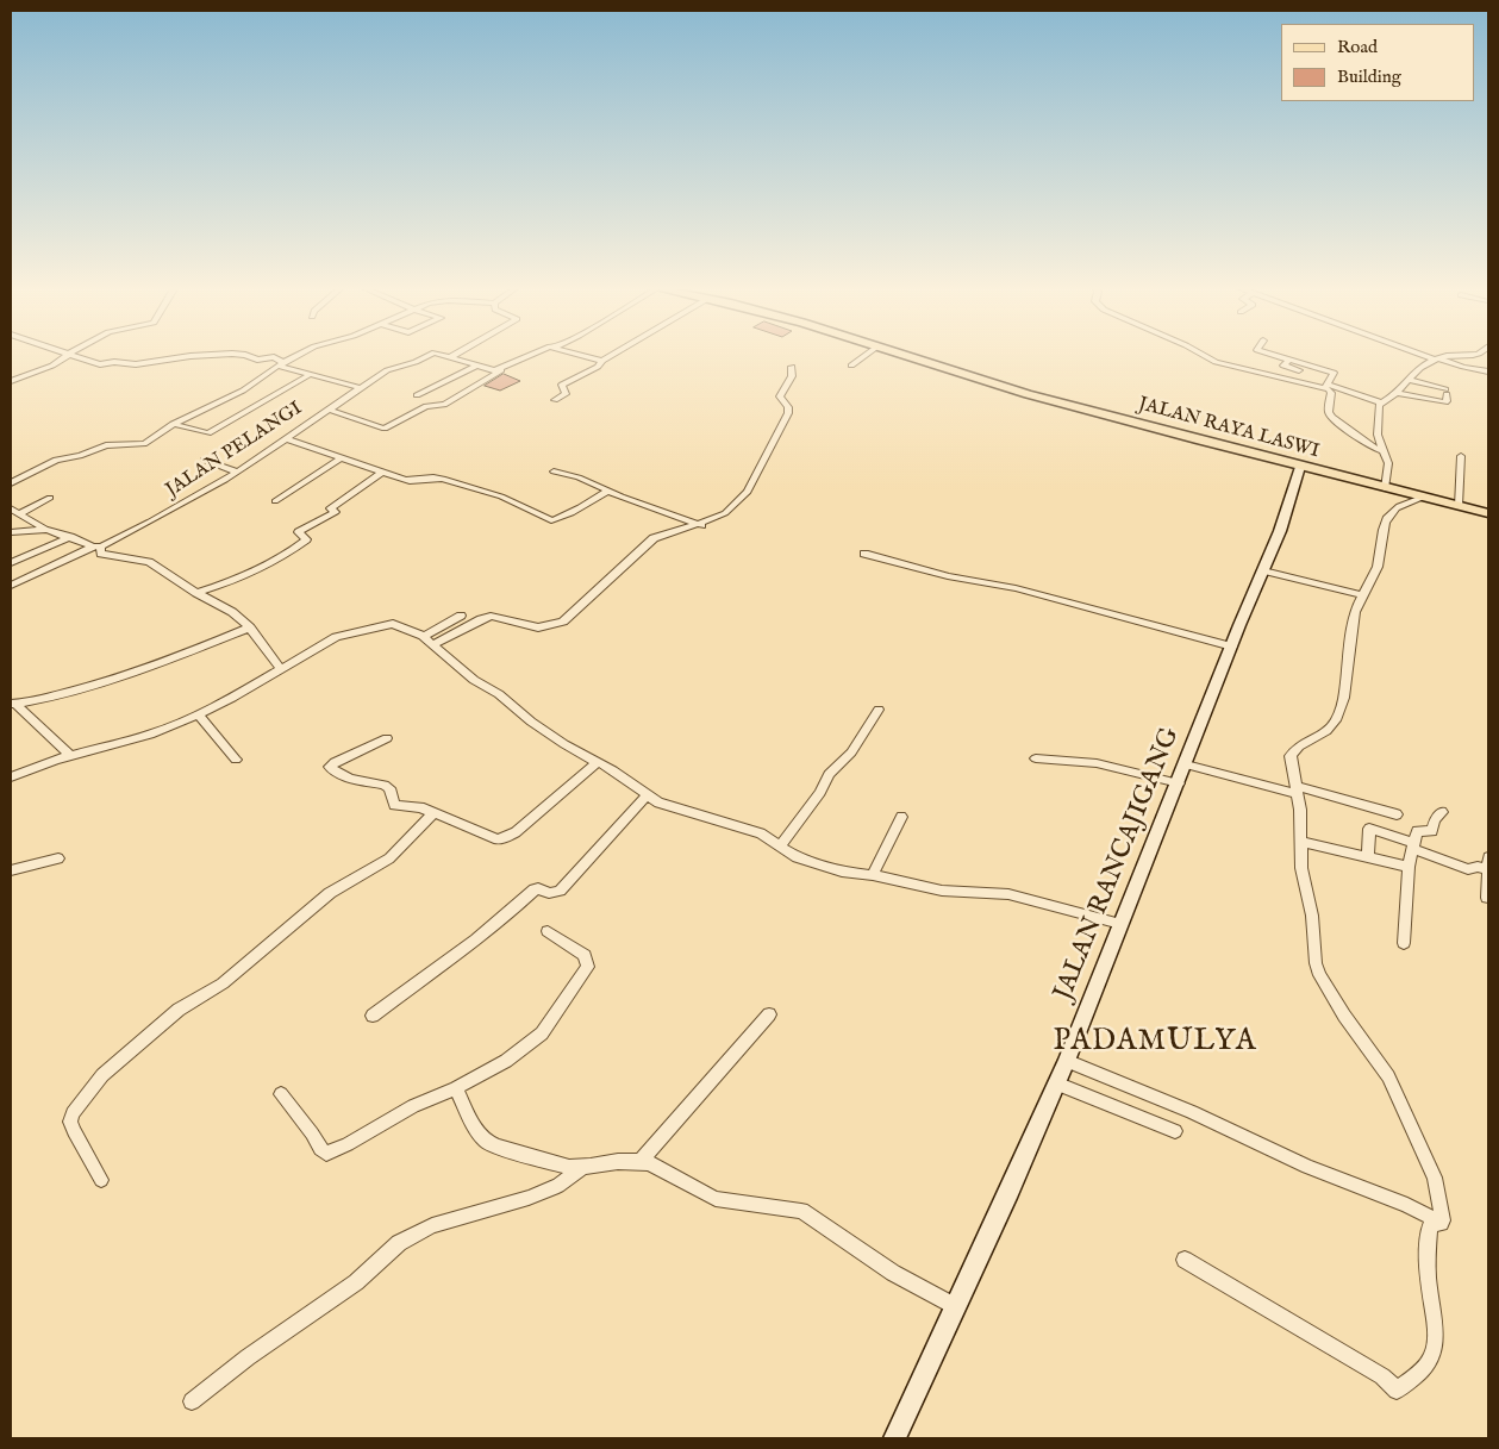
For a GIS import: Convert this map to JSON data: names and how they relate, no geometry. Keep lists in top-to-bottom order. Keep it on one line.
{"streets":{"main road":["JALAN RAYA LASWI","JALAN RANCAJIGANG"],"street":["JALAN PELANGI"]},"crossings":[["JALAN RAYA LASWI","JALAN RANCAJIGANG"]],"districts":["PADAMULYA"],"legend":["Road","Building"]}
